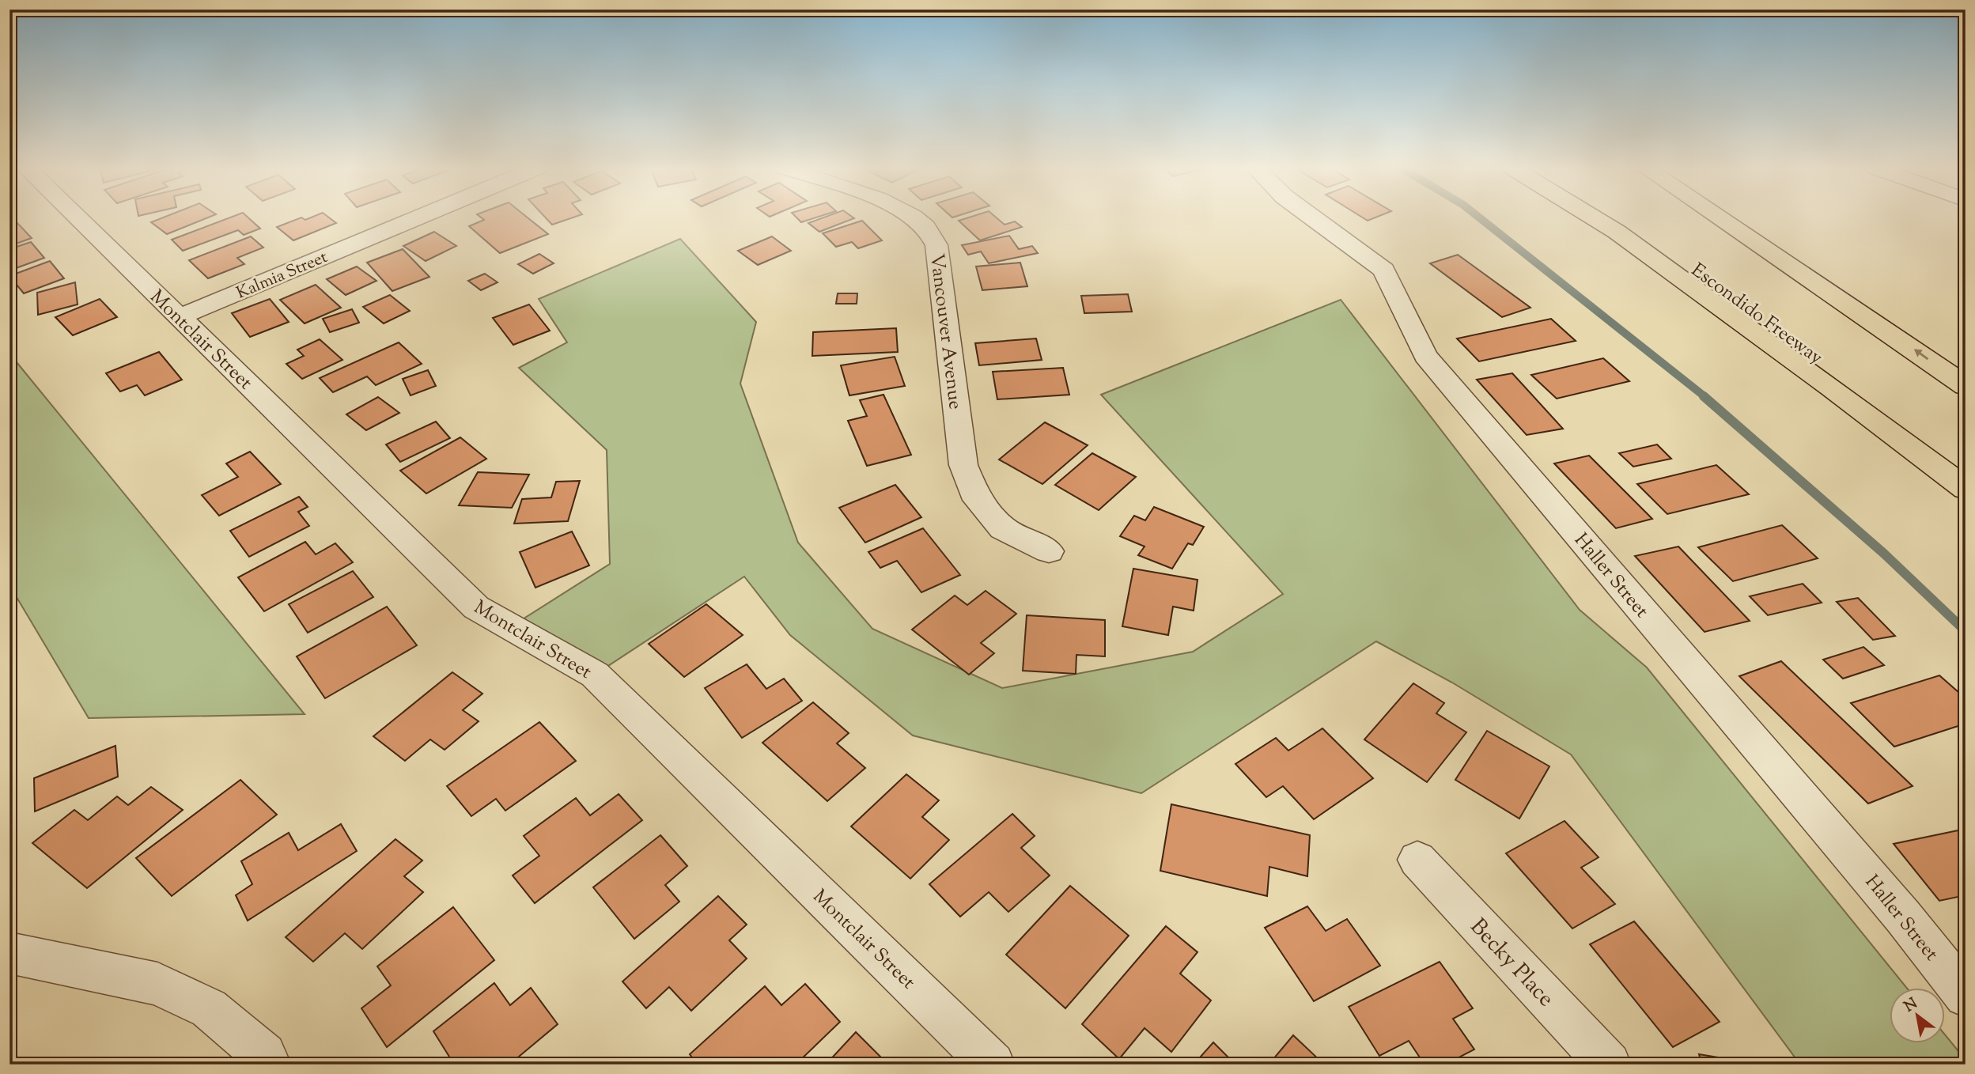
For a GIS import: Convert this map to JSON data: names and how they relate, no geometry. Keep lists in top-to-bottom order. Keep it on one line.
{"streets":{"highway":["Escondido Freeway"],"street":["Kalmia Street","Vancouver Avenue","Montclair Street","Haller Street","Becky Place"]},"crossings":[["Kalmia Street","Montclair Street"]],"north":"top left"}
